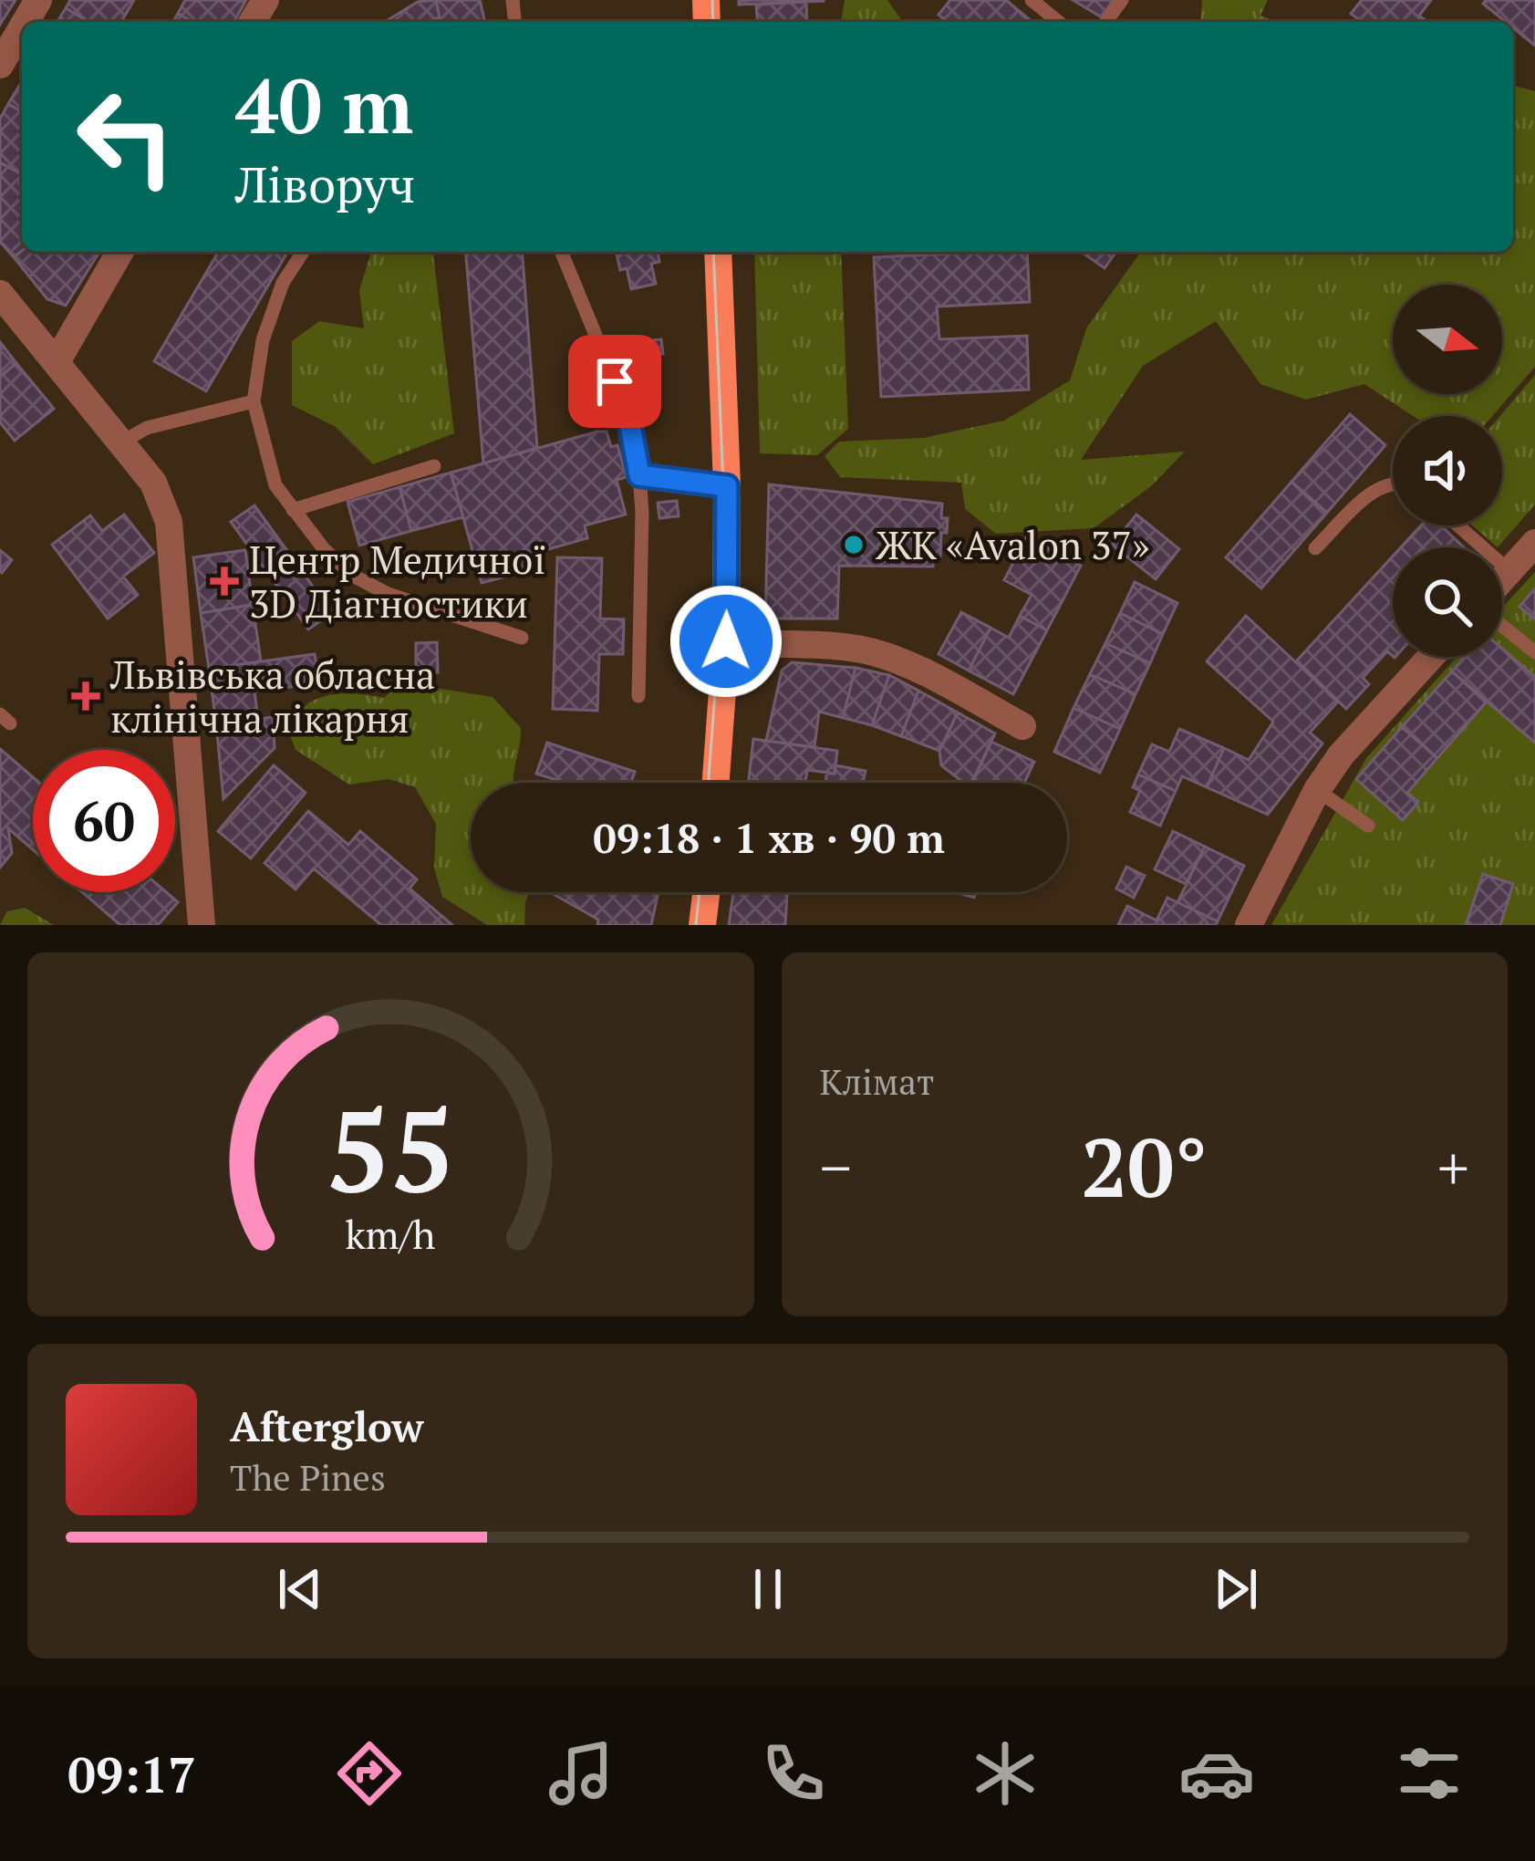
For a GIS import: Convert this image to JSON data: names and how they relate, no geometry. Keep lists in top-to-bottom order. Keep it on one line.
{"places":{"other":["ЖК «Avalon 37»"],"health":["Центр Медичної 3D Діагностики","Львівська обласна клінічна лікарня"]},"north":"right","page":{"turn":["40 m","Ліворуч"],"limit":"60","trip":"09:18 · 1 хв · 90 m","tile":"Клімат","heat":["−","20°","+"],"song":["Afterglow","The Pines"],"tabs":"09:17","gauge":["55","km/h"]}}
